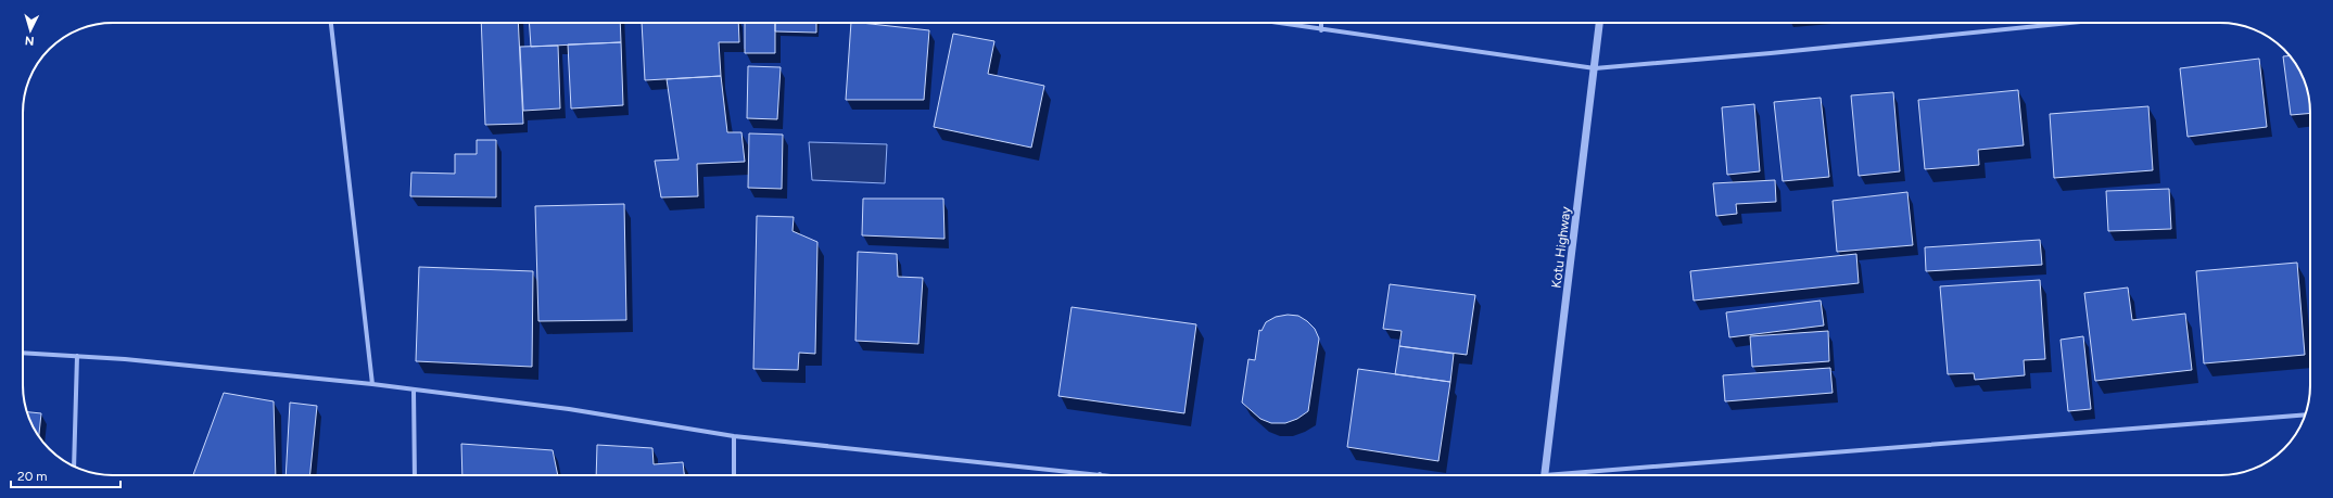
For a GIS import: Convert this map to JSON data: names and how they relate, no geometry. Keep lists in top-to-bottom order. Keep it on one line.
{"streets":{"street":["Kotu Highway"]},"scale_bar":"20 m","north":"bottom"}
